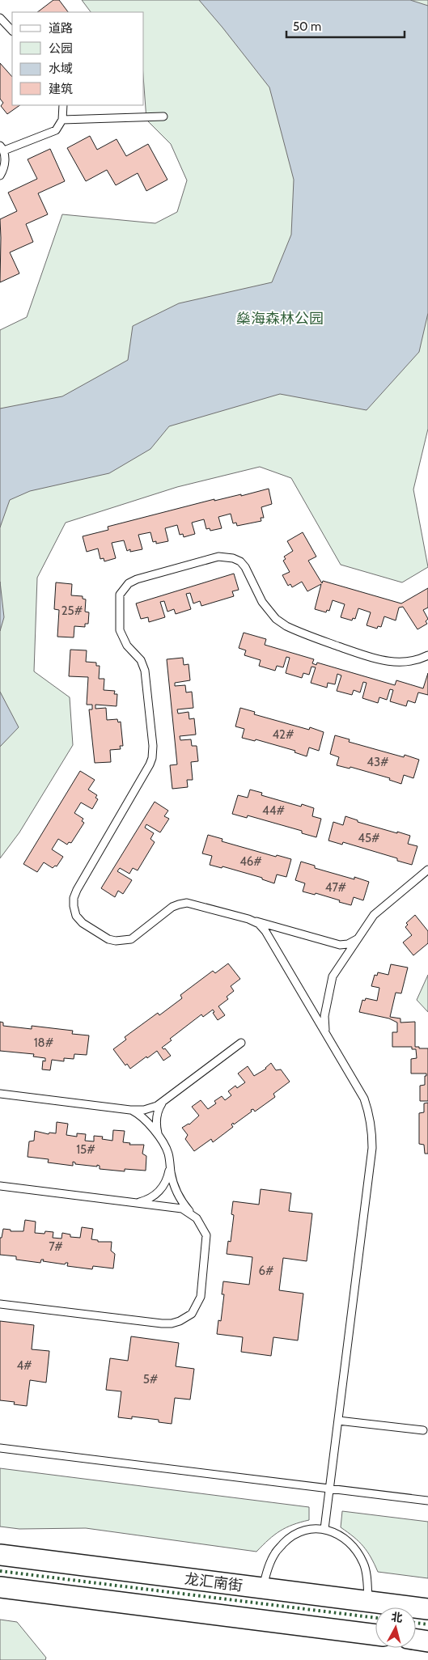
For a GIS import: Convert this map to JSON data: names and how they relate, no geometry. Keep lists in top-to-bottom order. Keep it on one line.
{"streets":{"main road":["龙汇南街"]},"parks":["燊海森林公园"],"house_numbers":["25#","42#","43#","44#","45#","46#","47#","18#","15#","7#","6#","4#","5#"],"legend":["道路","公园","水域","建筑"],"scale_bar":"50 m","north":"top"}
